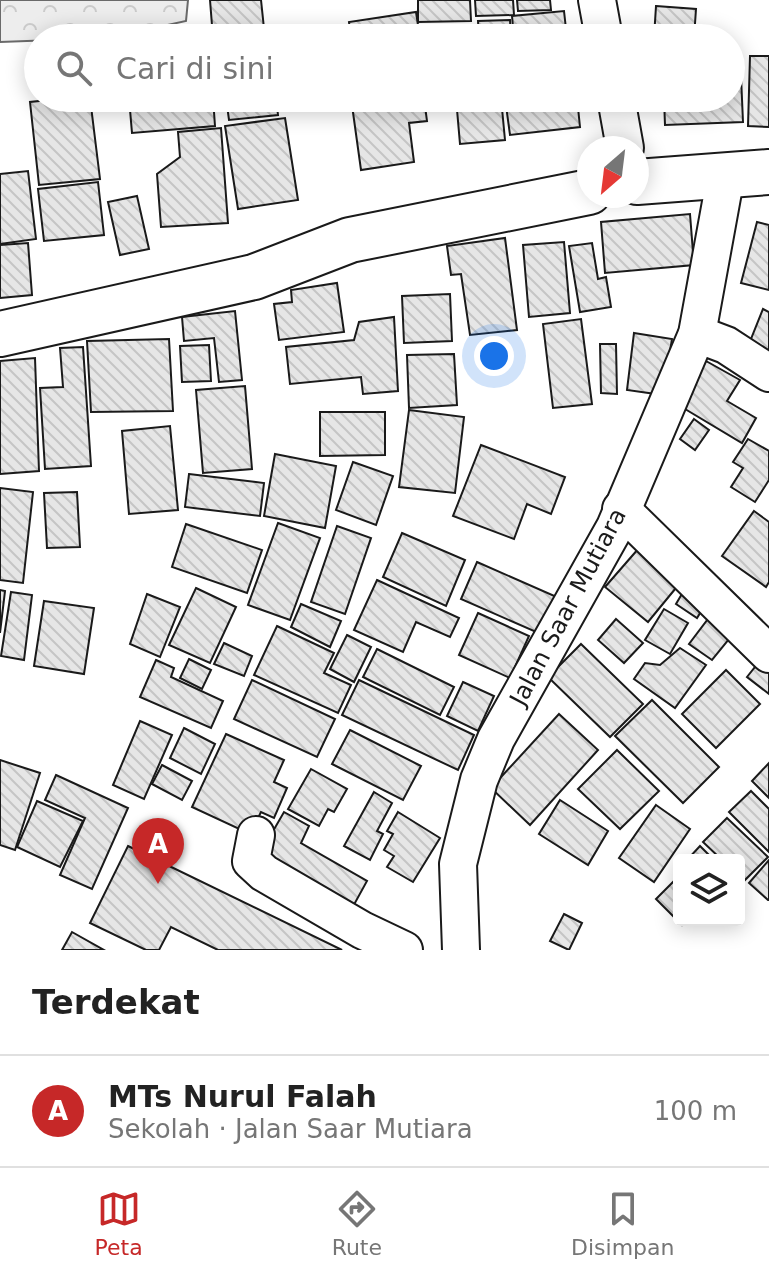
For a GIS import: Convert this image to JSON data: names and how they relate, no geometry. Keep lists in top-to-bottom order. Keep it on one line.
{"streets":{"street":["Jalan Saar Mutiara"]},"north":"bottom left","page":{"search":"Cari di sini","pins":"A","heading":"Terdekat","list":[{"mark":"A","name":"MTs Nurul Falah","note":"Sekolah · Jalan Saar Mutiara","value":"100 m"}],"nav":["Peta","Rute","Disimpan"]}}
